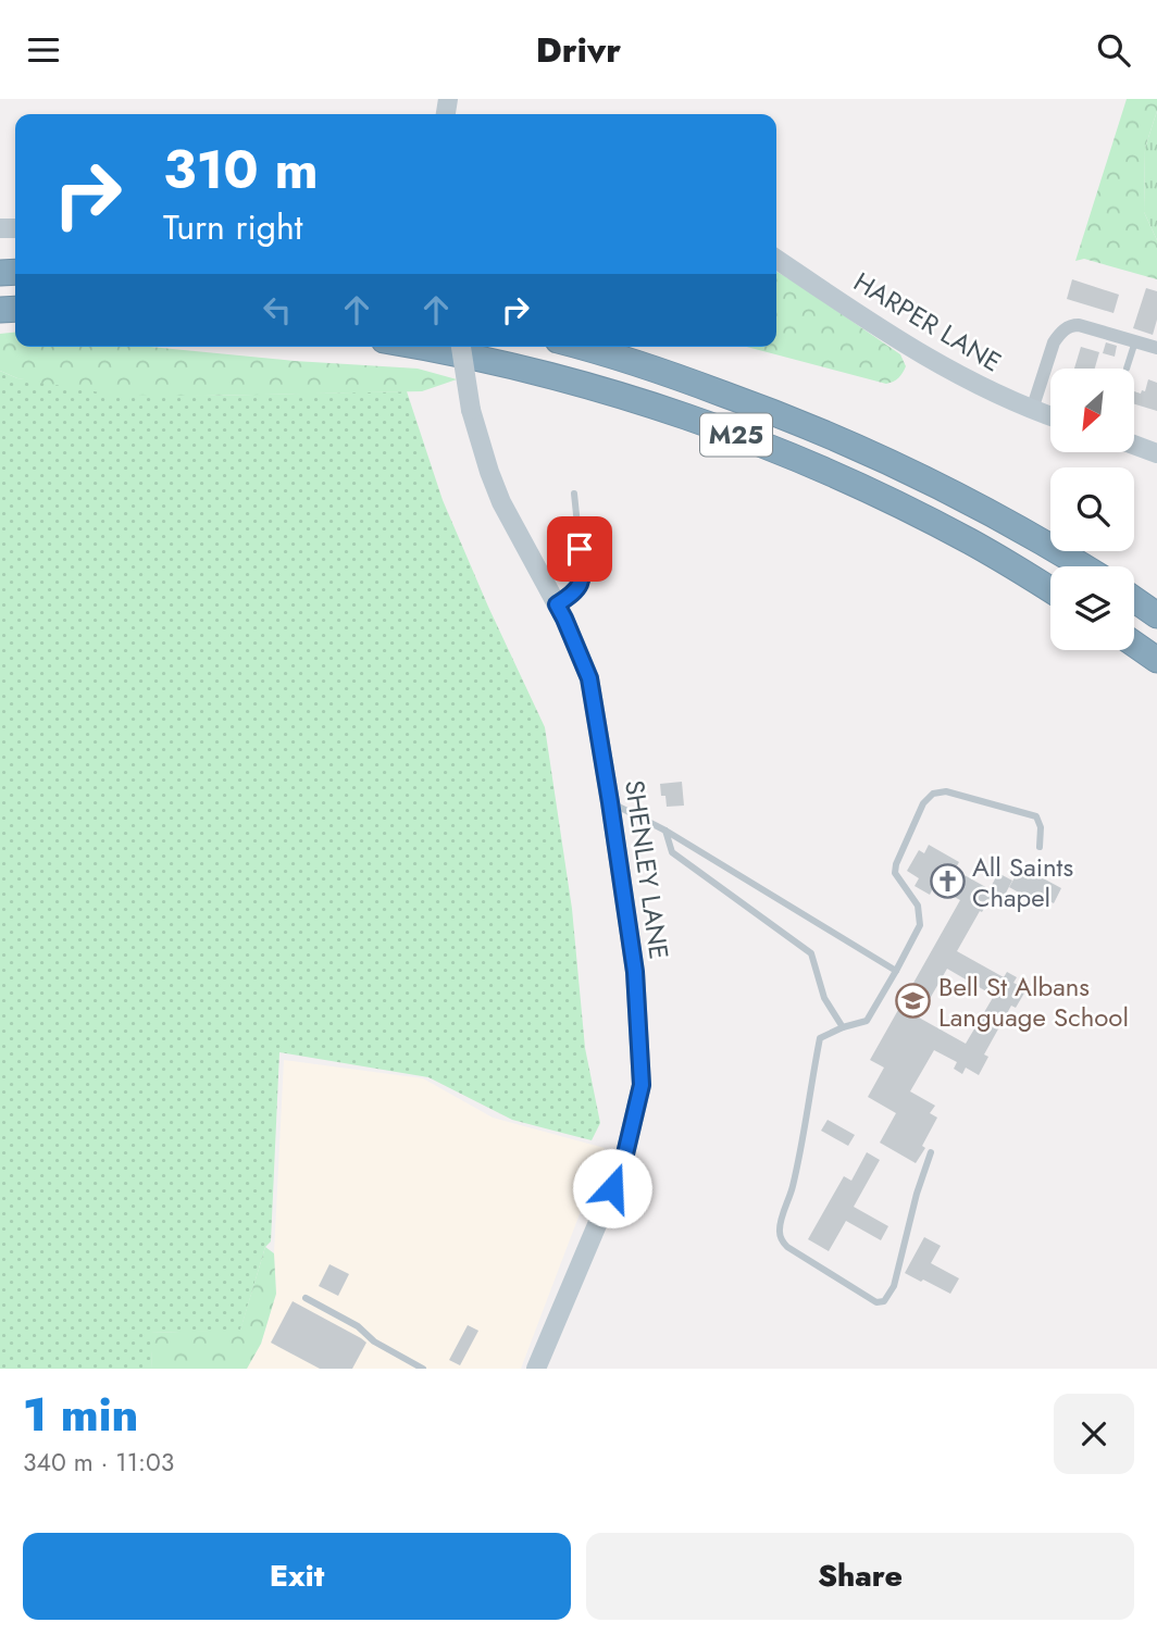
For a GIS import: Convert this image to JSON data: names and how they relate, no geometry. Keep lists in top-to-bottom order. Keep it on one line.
{"streets":{"highway":["M25"],"main road":["HARPER LANE","SHENLEY LANE"]},"places":{"church":["All Saints Chapel"],"school or university":["Bell St Albans Language School"]},"north":"bottom left","page":{"header":"Drivr","turn":["310 m","Turn right"],"heading":["1 min","340 m · 11:03"],"buttons":["Exit","Share"]}}
